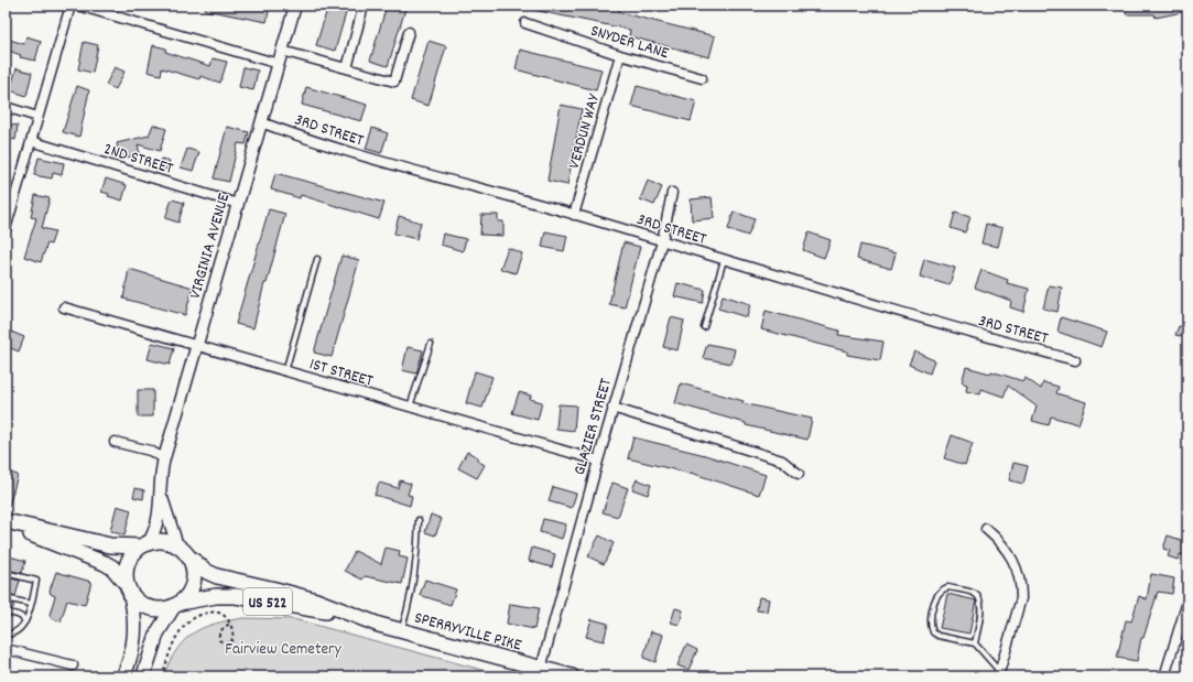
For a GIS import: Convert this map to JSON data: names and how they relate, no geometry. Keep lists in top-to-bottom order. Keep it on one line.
{"streets":{"main road":["US 522","SPERRYVILLE PIKE"],"street":["SNYDER LANE","3RD STREET","VERDUN WAY","2ND STREET","VIRGINIA AVENUE","1ST STREET","GLAZIER STREET"]},"crossings":[["SNYDER LANE","VERDUN WAY"],["3RD STREET","VERDUN WAY"],["3RD STREET","VIRGINIA AVENUE"],["3RD STREET","GLAZIER STREET"],["2ND STREET","VIRGINIA AVENUE"],["VIRGINIA AVENUE","1ST STREET"],["VIRGINIA AVENUE","US 522"],["VIRGINIA AVENUE","SPERRYVILLE PIKE"],["1ST STREET","GLAZIER STREET"],["GLAZIER STREET","SPERRYVILLE PIKE"],["US 522","SPERRYVILLE PIKE"]],"parks":["Fairview Cemetery"]}
